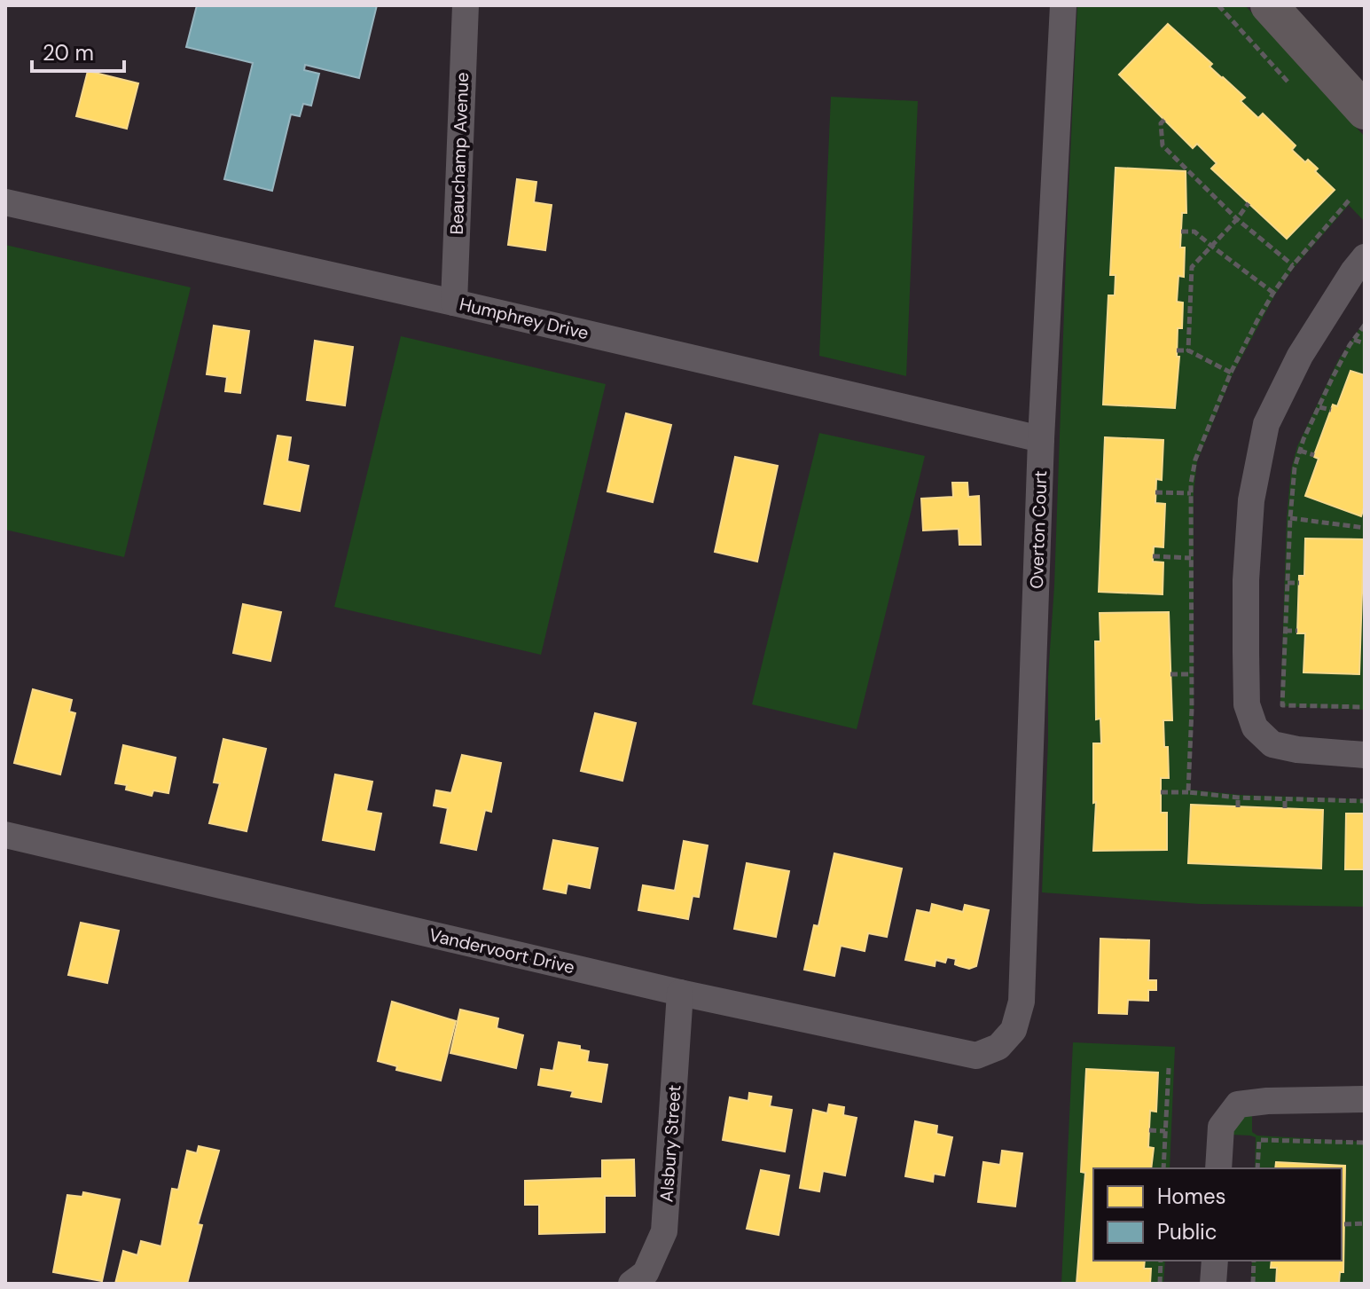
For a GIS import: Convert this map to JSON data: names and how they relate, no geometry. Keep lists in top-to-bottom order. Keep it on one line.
{"streets":{"street":["Beauchamp Avenue","Humphrey Drive","Overton Court","Vandervoort Drive","Alsbury Street"]},"crossings":[["Beauchamp Avenue","Humphrey Drive"],["Humphrey Drive","Overton Court"],["Overton Court","Vandervoort Drive"],["Vandervoort Drive","Alsbury Street"]],"legend":["Homes","Public"],"scale_bar":"20 m"}
